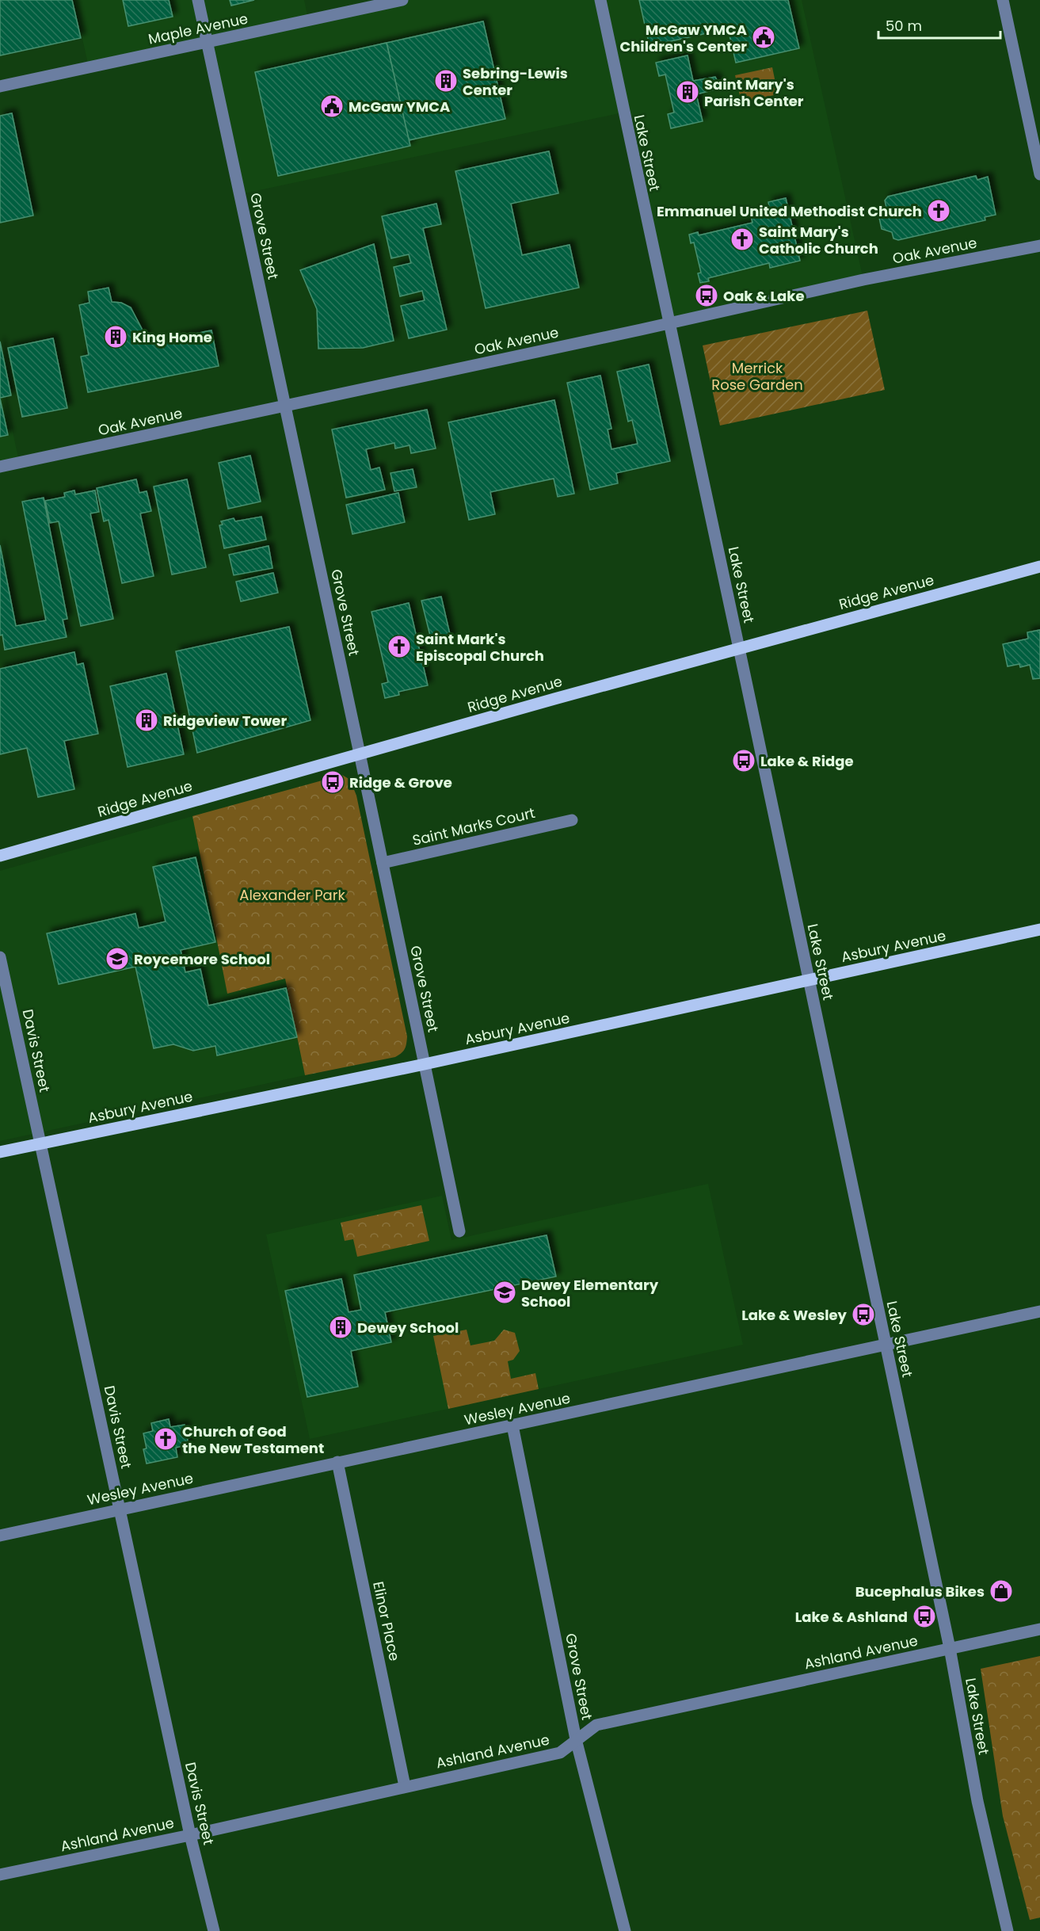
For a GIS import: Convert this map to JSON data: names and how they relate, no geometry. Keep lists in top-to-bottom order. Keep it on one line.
{"streets":{"main road":["Ridge Avenue","Asbury Avenue"],"street":["Maple Avenue","Lake Street","Grove Street","Oak Avenue","Saint Marks Court","Davis Street","Wesley Avenue","Elinor Place","Ashland Avenue"]},"crossings":[["Maple Avenue","Grove Street"],["Lake Street","Oak Avenue"],["Lake Street","Ridge Avenue"],["Lake Street","Asbury Avenue"],["Lake Street","Wesley Avenue"],["Lake Street","Ashland Avenue"],["Grove Street","Oak Avenue"],["Grove Street","Ridge Avenue"],["Grove Street","Saint Marks Court"],["Grove Street","Asbury Avenue"],["Grove Street","Wesley Avenue"],["Grove Street","Ashland Avenue"],["Asbury Avenue","Davis Street"],["Davis Street","Wesley Avenue"],["Davis Street","Ashland Avenue"],["Wesley Avenue","Elinor Place"],["Elinor Place","Ashland Avenue"]],"parks":["Merrick Rose Garden","Alexander Park"],"places":{"public building":["McGaw YMCA Children's Center","McGaw YMCA"],"building":["Sebring-Lewis Center","Saint Mary's Parish Center","King Home","Ridgeview Tower","Dewey School"],"church":["Emmanuel United Methodist Church","Saint Mary's Catholic Church","Saint Mark's Episcopal Church","Church of God the New Testament"],"bus stop":["Oak & Lake","Lake & Ridge","Ridge & Grove","Lake & Wesley","Lake & Ashland"],"school or university":["Roycemore School","Dewey Elementary School"],"shop":["Bucephalus Bikes"]},"scale_bar":"50 m"}
